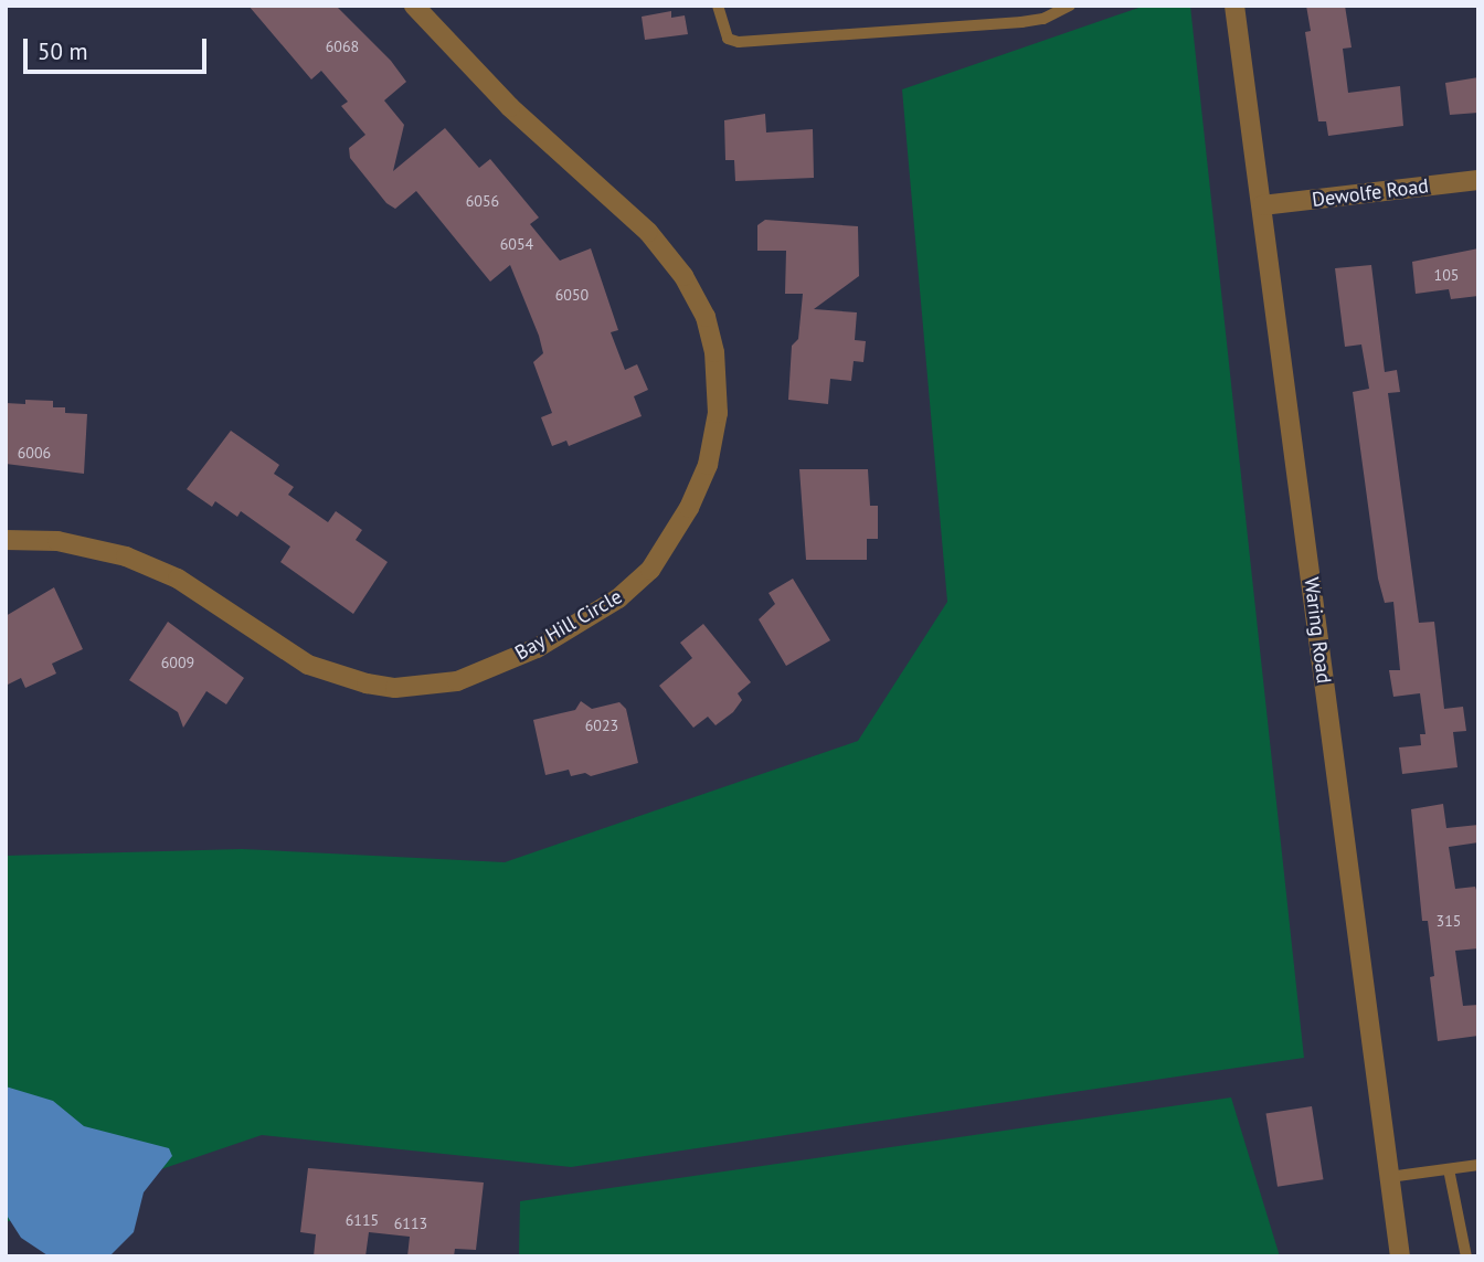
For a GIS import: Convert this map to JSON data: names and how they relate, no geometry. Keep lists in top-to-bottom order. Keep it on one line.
{"streets":{"street":["Dewolfe Road","Bay Hill Circle","Waring Road"]},"crossings":[["Dewolfe Road","Waring Road"]],"house_numbers":["6068","6056","6054","105","6050","6006","6009","6023","315","6115","6113"],"scale_bar":"50 m"}
